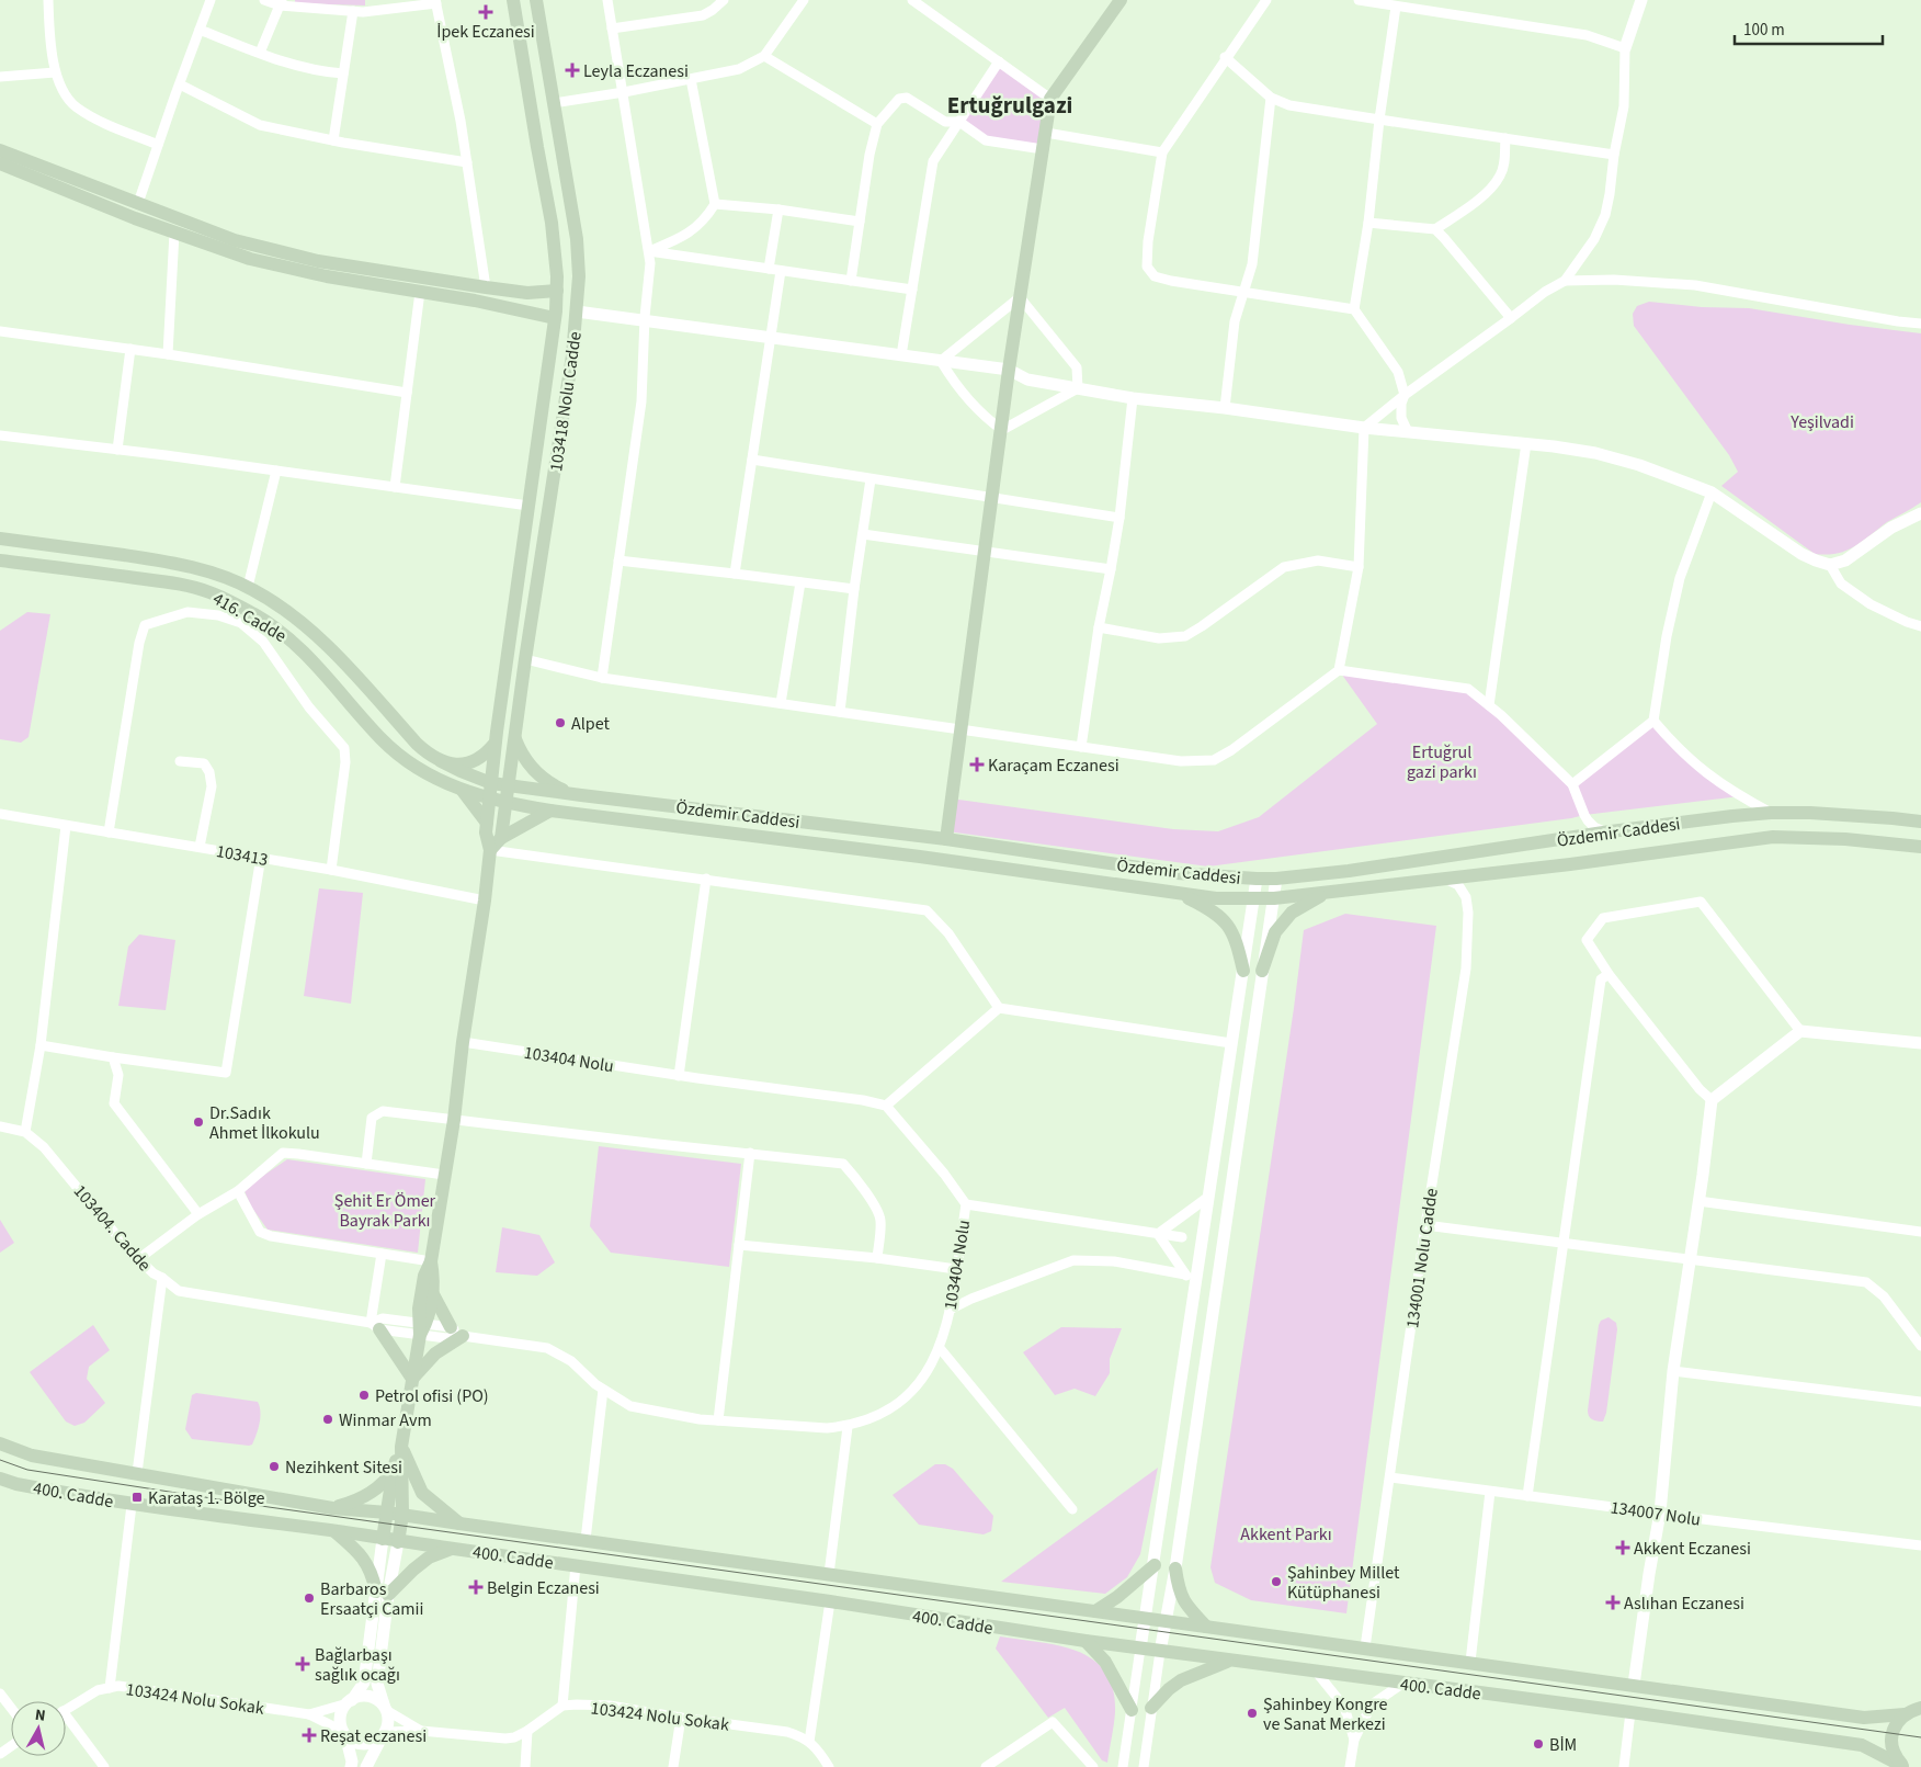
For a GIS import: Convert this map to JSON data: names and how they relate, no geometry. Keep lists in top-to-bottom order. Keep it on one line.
{"streets":{"main road":["103418 Nolu Cadde","416. Cadde","Özdemir Caddesi","400. Cadde"],"street":["103413","103404 Nolu","103404. Cadde","134001 Nolu Cadde","134007 Nolu","103424 Nolu Sokak"]},"crossings":[["103418 Nolu Cadde","416. Cadde"],["103418 Nolu Cadde","Özdemir Caddesi"],["416. Cadde","Özdemir Caddesi"],["Özdemir Caddesi","134001 Nolu Cadde"],["103404 Nolu","103404. Cadde"],["134001 Nolu Cadde","400. Cadde"],["134001 Nolu Cadde","134007 Nolu"]],"districts":["Ertuğrulgazi"],"parks":["Yeşilvadi","Ertuğrul gazi parkı","Şehit Er Ömer Bayrak Parkı","Akkent Parkı"],"places":{"health":["İpek Eczanesi","Leyla Eczanesi","Karaçam Eczanesi","Akkent Eczanesi","Belgin Eczanesi","Aslıhan Eczanesi","Bağlarbaşı sağlık ocağı","Reşat eczanesi"],"other":["Alpet","Dr.Sadık Ahmet İlkokulu","Petrol ofisi (PO)","Winmar Avm","Nezihkent Sitesi","Şahinbey Millet Kütüphanesi","Barbaros Ersaatçi Camii","Şahinbey Kongre ve Sanat Merkezi","BİM"],"transit":["Karataş 1. Bölge"]},"scale_bar":"100 m","north":"top"}
